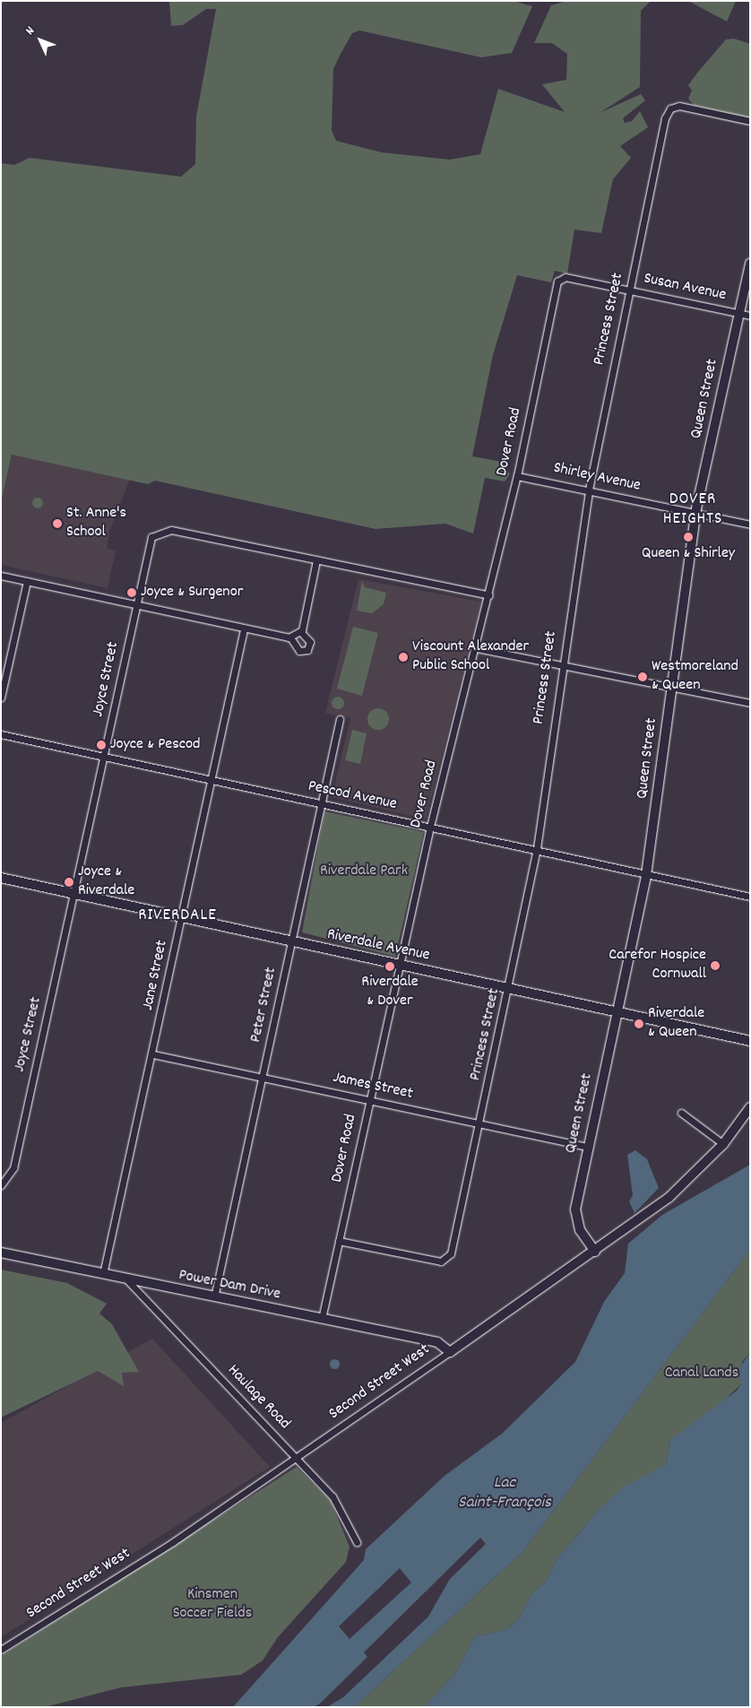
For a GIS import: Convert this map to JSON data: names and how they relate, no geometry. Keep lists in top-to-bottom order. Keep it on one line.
{"streets":{"street":["Susan Avenue","Princess Street","Queen Street","Dover Road","Shirley Avenue","Joyce Street","Pescod Avenue","Riverdale Avenue","Jane Street","Peter Street","James Street","Power Dam Drive","Second Street West","Haulage Road"]},"crossings":[["Susan Avenue","Princess Street"],["Susan Avenue","Queen Street"],["Susan Avenue","Dover Road"],["Princess Street","Dover Road"],["Princess Street","Shirley Avenue"],["Princess Street","Pescod Avenue"],["Princess Street","Riverdale Avenue"],["Princess Street","James Street"],["Queen Street","Shirley Avenue"],["Queen Street","Pescod Avenue"],["Queen Street","Riverdale Avenue"],["Queen Street","James Street"],["Queen Street","Second Street West"],["Dover Road","Shirley Avenue"],["Dover Road","Joyce Street"],["Dover Road","Pescod Avenue"],["Dover Road","Riverdale Avenue"],["Dover Road","James Street"],["Dover Road","Power Dam Drive"],["Joyce Street","Pescod Avenue"],["Joyce Street","Riverdale Avenue"],["Pescod Avenue","Jane Street"],["Pescod Avenue","Peter Street"],["Riverdale Avenue","Jane Street"],["Riverdale Avenue","Peter Street"],["Jane Street","James Street"],["Jane Street","Power Dam Drive"],["Peter Street","James Street"],["Peter Street","Power Dam Drive"],["Power Dam Drive","Second Street West"],["Power Dam Drive","Haulage Road"],["Second Street West","Haulage Road"]],"districts":["DOVER HEIGHTS","RIVERDALE"],"water":["Lac Saint-François"],"parks":["Riverdale Park","Canal Lands","Kinsmen Soccer Fields"],"places":["St. Anne's School","Queen & Shirley","Joyce & Surgenor","Viscount Alexander Public School","Westmoreland & Queen","Joyce & Pescod","Joyce & Riverdale","Carefor Hospice Cornwall","Riverdale & Dover","Riverdale & Queen"],"north":"top left"}
